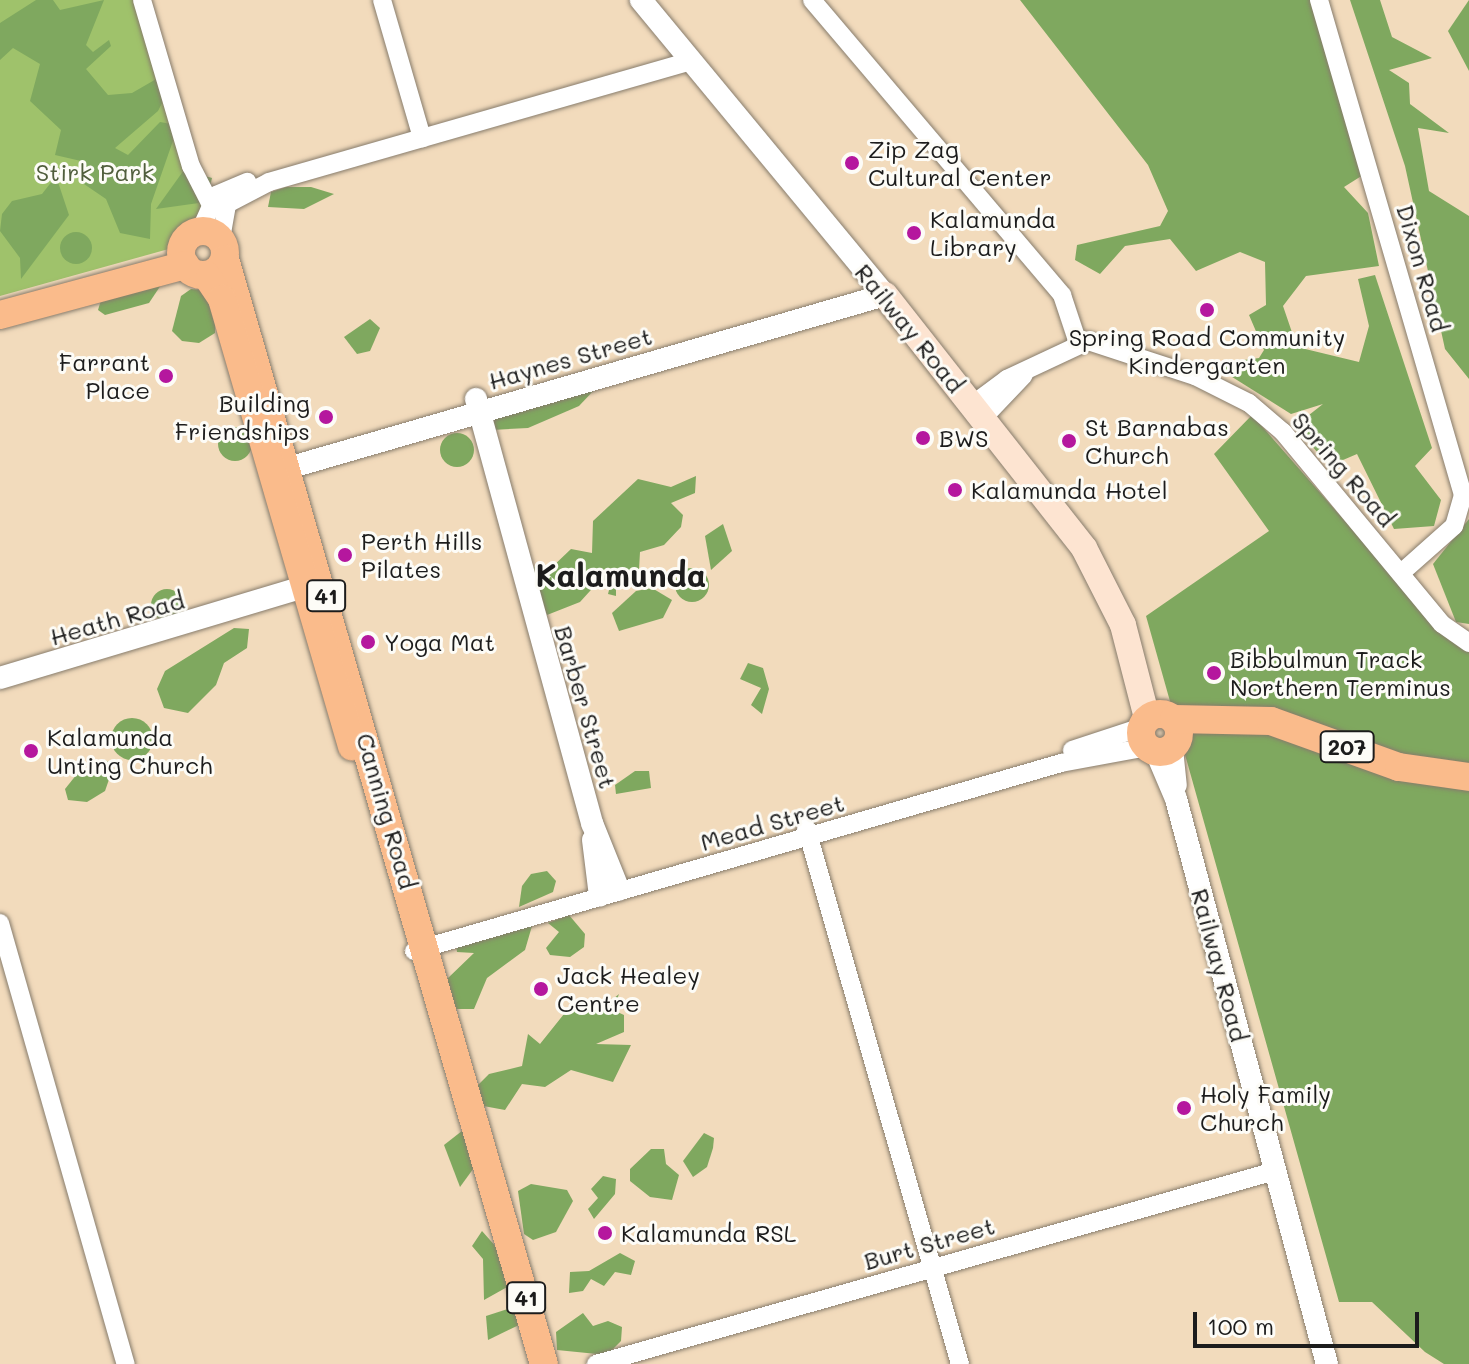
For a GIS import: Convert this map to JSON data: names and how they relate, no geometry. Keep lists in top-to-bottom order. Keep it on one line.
{"streets":{"main road":["Railway Road","41","207","Canning Road"],"street":["Dixon Road","Haynes Street","Spring Road","Heath Road","Barber Street","Mead Street","Burt Street"]},"crossings":[["Dixon Road","Spring Road"],["Railway Road","Haynes Street"],["Railway Road","207"],["Railway Road","Mead Street"],["Railway Road","Burt Street"],["Haynes Street","Barber Street"],["Haynes Street","Canning Road"],["Heath Road","Canning Road"],["Barber Street","Mead Street"],["207","Mead Street"],["Canning Road","Mead Street"]],"districts":["Kalamunda"],"parks":["Stirk Park"],"places":["Zip Zag Cultural Center","Kalamunda Library","Spring Road Community Kindergarten","Farrant Place","Building Friendships","BWS","St Barnabas Church","Kalamunda Hotel","Perth Hills Pilates","Yoga Mat","Bibbulmun Track Northern Terminus","Kalamunda Unting Church","Jack Healey Centre","Holy Family Church","Kalamunda RSL"],"scale_bar":"100 m"}
